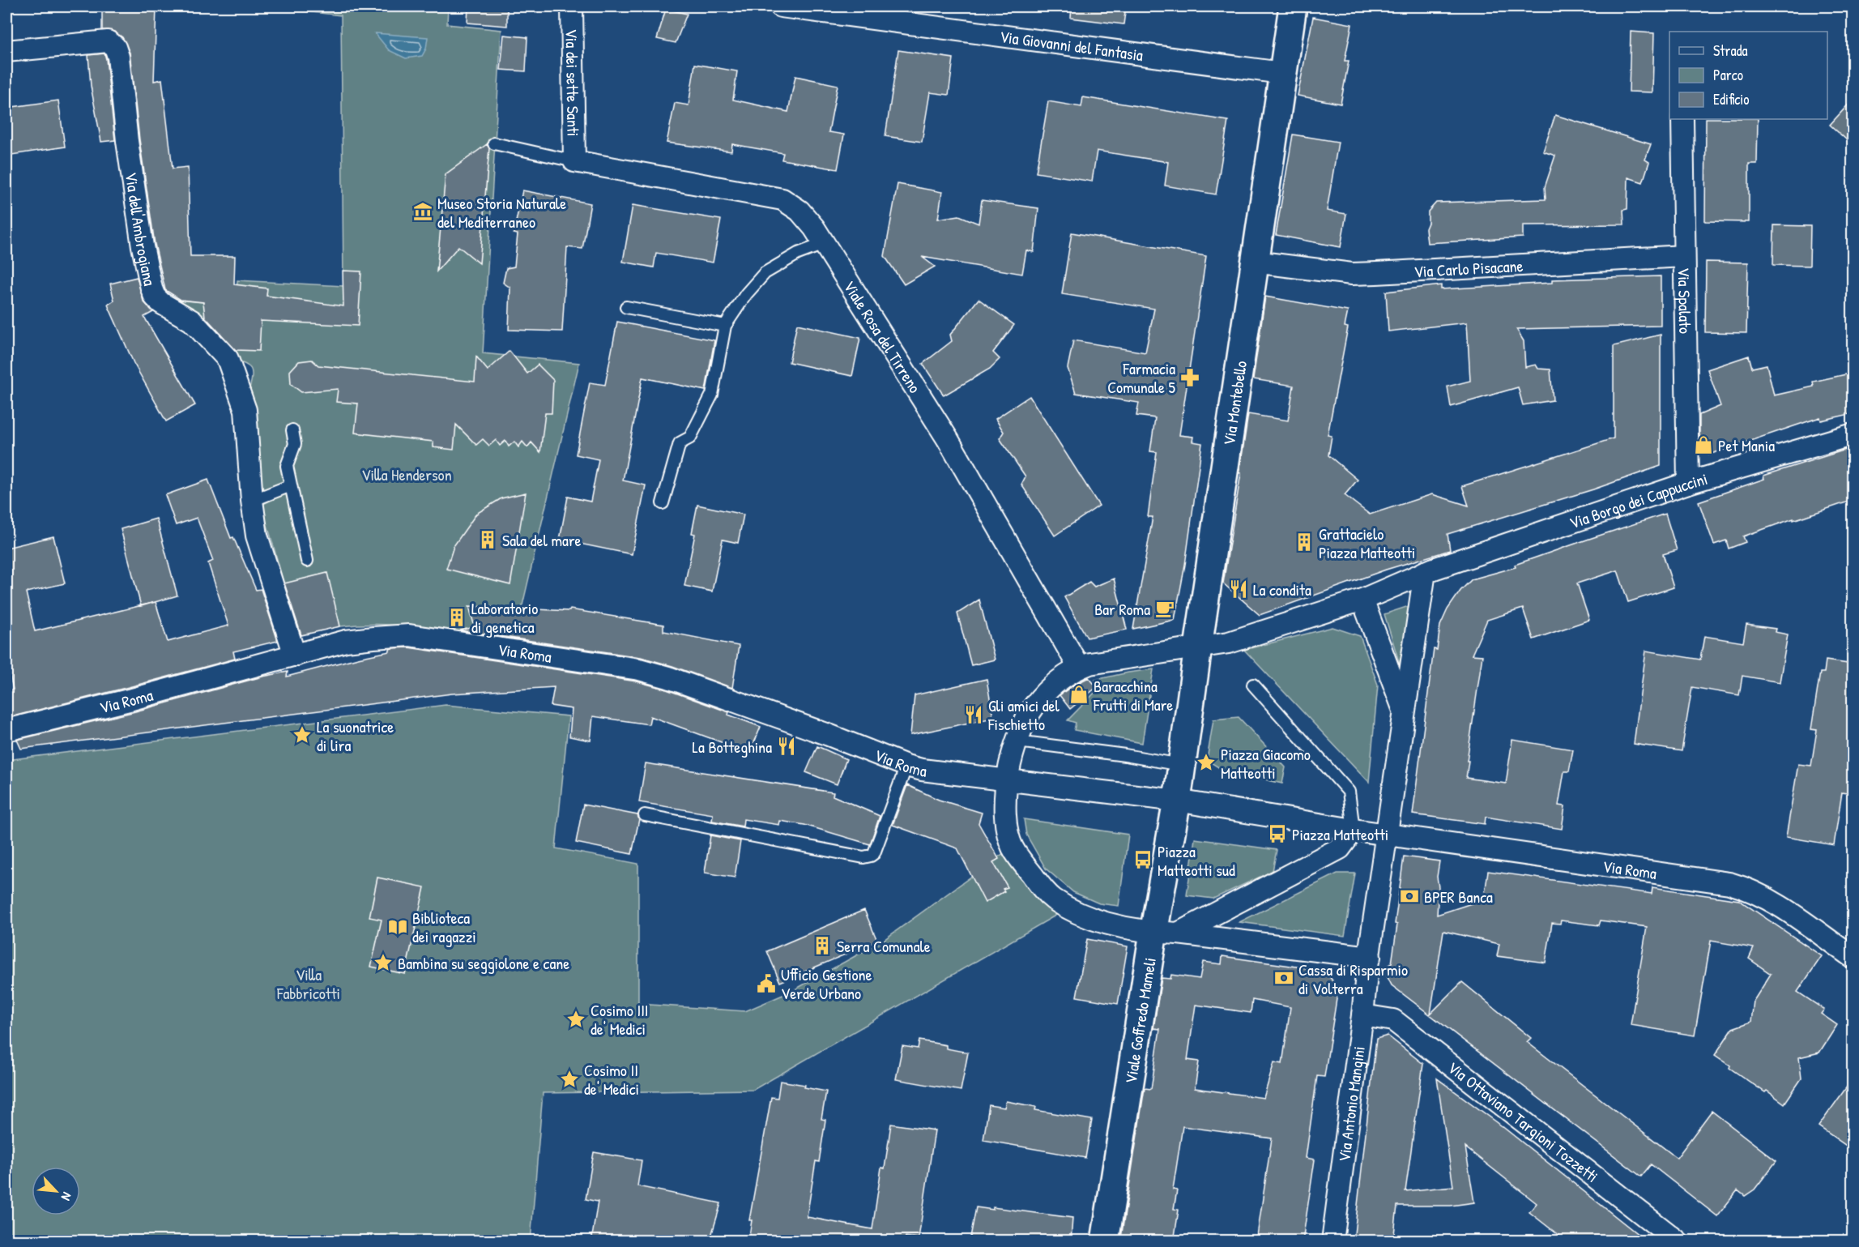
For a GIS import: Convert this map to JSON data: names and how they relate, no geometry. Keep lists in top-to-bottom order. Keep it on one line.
{"streets":{"street":["Via Giovanni del Fantasia","Via dei sette Santi","Via dell'Ambrogiana","Via Carlo Pisacane","Via Spalato","Viale Rosa del Tirreno","Via Montebello","Via Borgo dei Cappuccini","Via Roma","Viale Goffredo Mameli","Via Antonio Mangini","Via Ottaviano Targioni Tozzetti"]},"crossings":[["Via Giovanni del Fantasia","Via Montebello"],["Via dei sette Santi","Viale Rosa del Tirreno"],["Via dell'Ambrogiana","Via Roma"],["Via Carlo Pisacane","Via Spalato"],["Via Carlo Pisacane","Via Montebello"],["Via Spalato","Via Borgo dei Cappuccini"],["Via Montebello","Viale Goffredo Mameli"],["Via Antonio Mangini","Via Ottaviano Targioni Tozzetti"]],"parks":["Villa Henderson","Villa Fabbricotti"],"places":{"museum":["Museo Storia Naturale del Mediterraneo"],"pharmacy":["Farmacia Comunale 5"],"shop":["Pet Mania","Baracchina Frutti di Mare"],"building":["Sala del mare","Grattacielo Piazza Matteotti","Laboratorio di genetica","Serra Comunale"],"restaurant":["La condita","Gli amici del Fischietto","La Botteghina"],"cafe":["Bar Roma"],"place":["La suonatrice di lira","Piazza Giacomo Matteotti","Bambina su seggiolone e cane","Cosimo III de' Medici","Cosimo II de' Medici"],"bus stop":["Piazza Matteotti","Piazza Matteotti sud"],"bank":["BPER Banca","Cassa di Risparmio di Volterra"],"library":["Biblioteca dei ragazzi"],"public building":["Ufficio Gestione Verde Urbano"]},"legend":["Strada","Parco","Edificio"],"north":"bottom right"}
